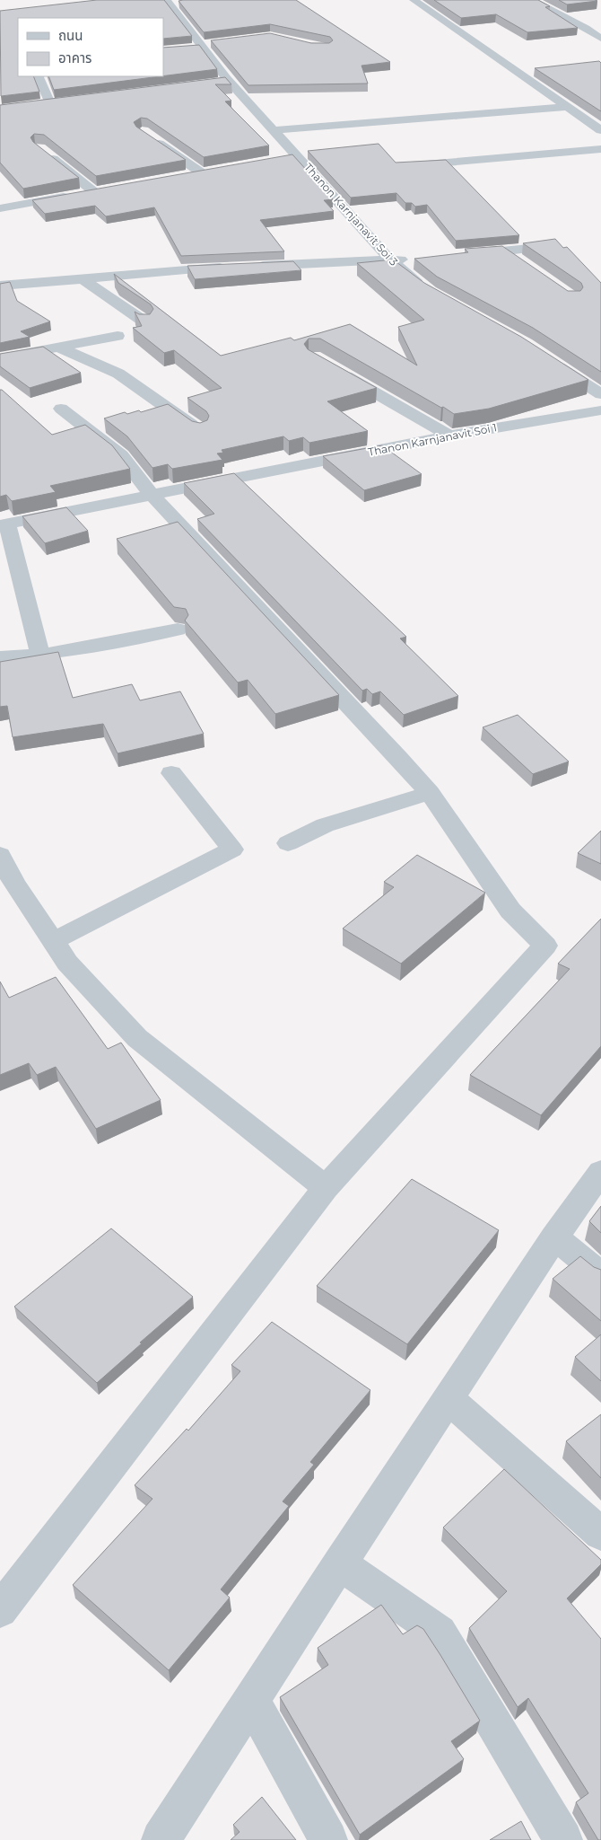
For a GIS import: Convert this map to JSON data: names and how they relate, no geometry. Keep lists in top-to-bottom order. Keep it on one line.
{"streets":{"street":["Thanon Karnjanavit Soi 3","Thanon Karnjanavit Soi 1"]},"legend":["ถนน","อาคาร"]}
